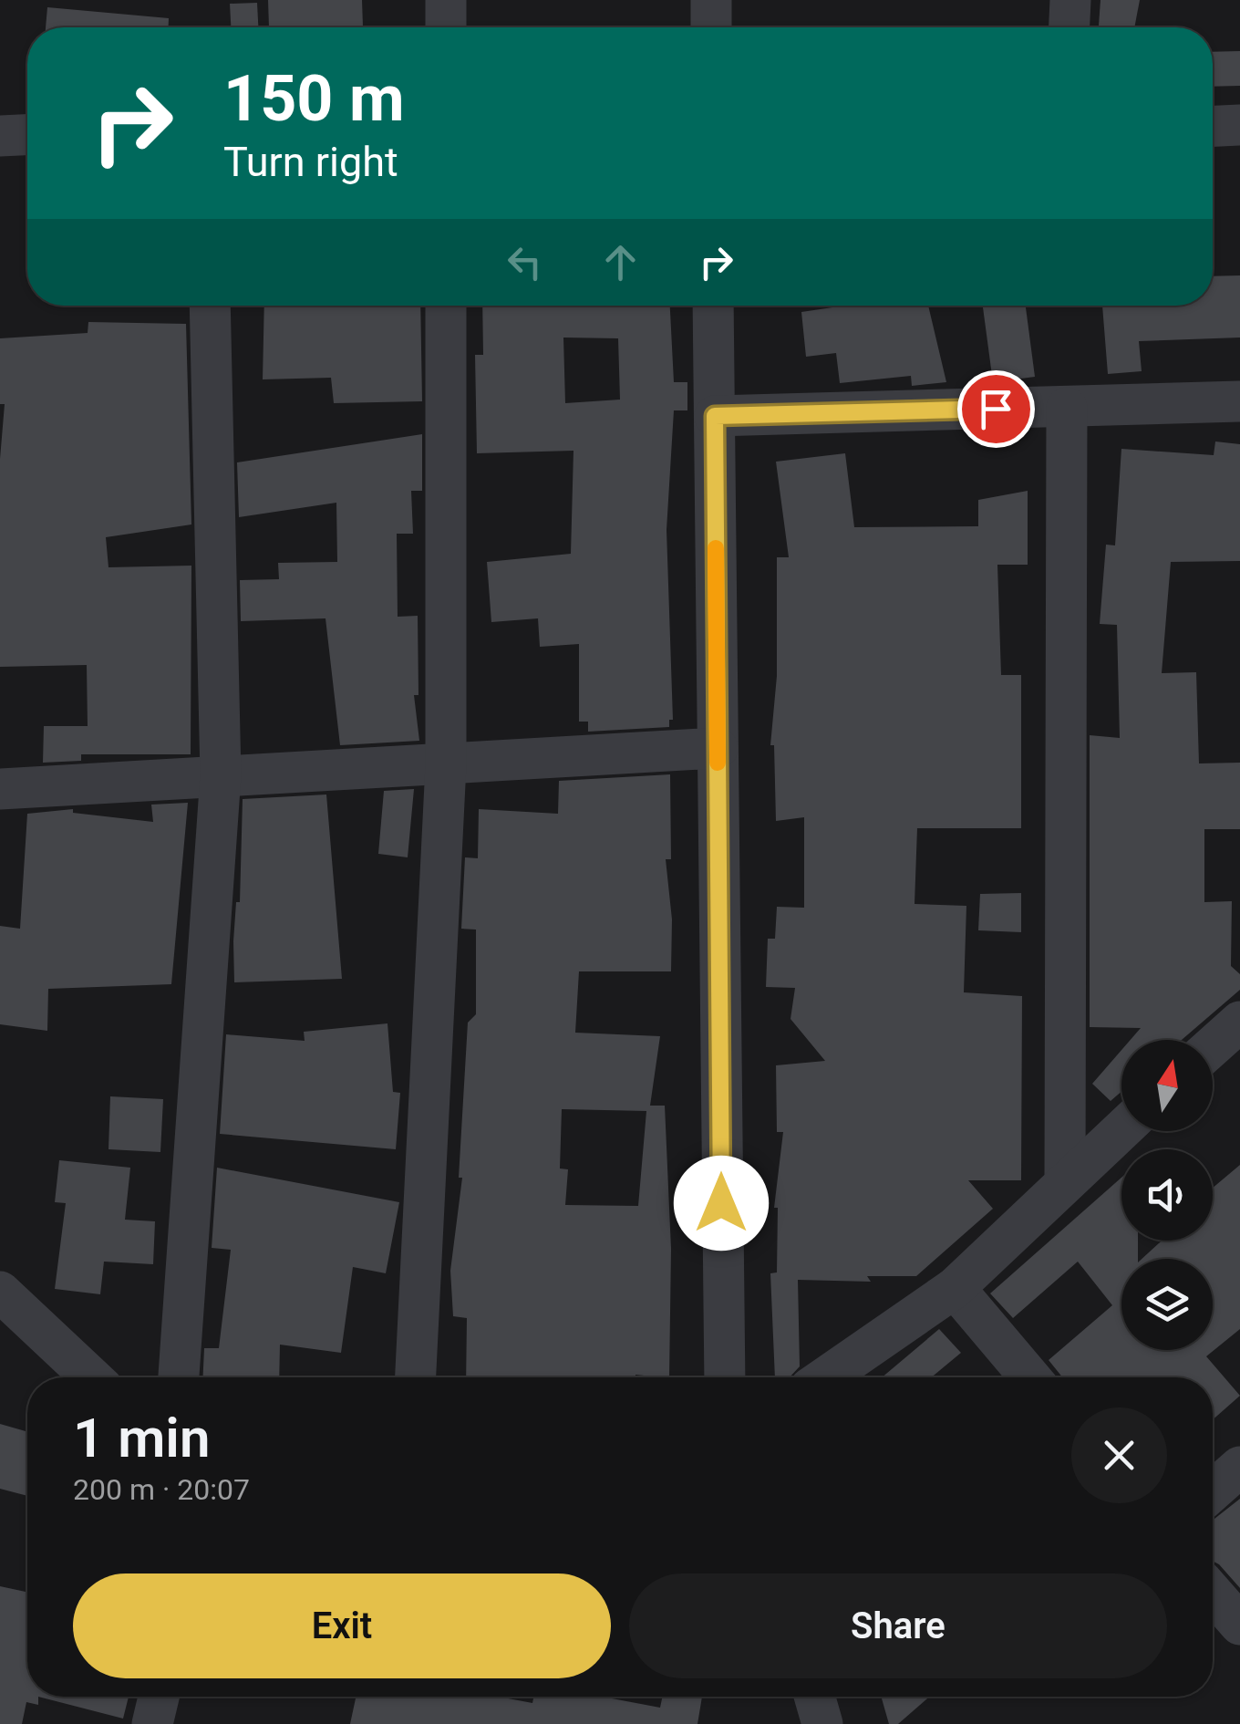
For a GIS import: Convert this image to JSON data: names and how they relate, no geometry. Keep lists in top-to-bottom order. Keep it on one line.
{"north":"top","page":{"turn":["150 m","Turn right"],"heading":["1 min","200 m · 20:07"],"buttons":["Exit","Share"]}}
